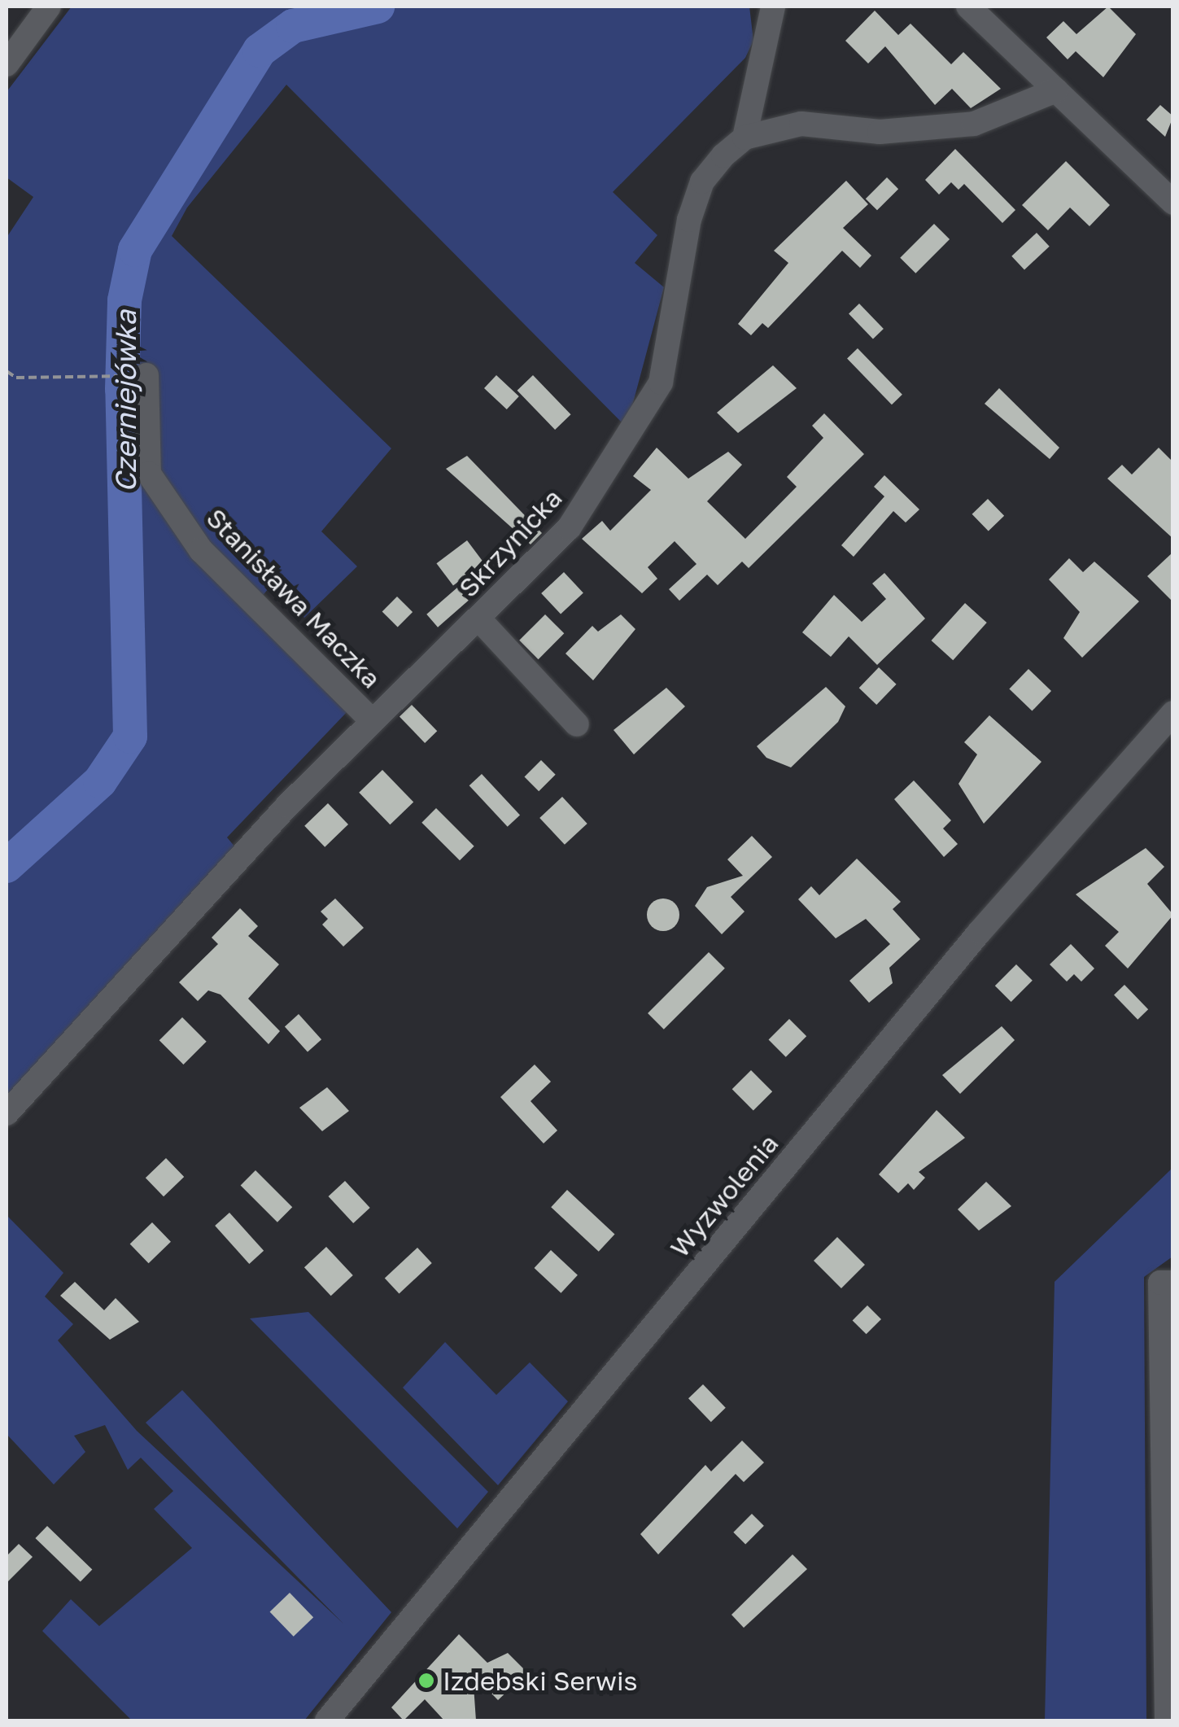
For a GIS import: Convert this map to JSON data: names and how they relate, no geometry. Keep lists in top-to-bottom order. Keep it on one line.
{"streets":{"street":["Skrzynicka","Stanisława Maczka","Wyzwolenia"]},"crossings":[["Skrzynicka","Stanisława Maczka"]],"water":["Czerniejówka"],"places":["Izdebski Serwis"]}
